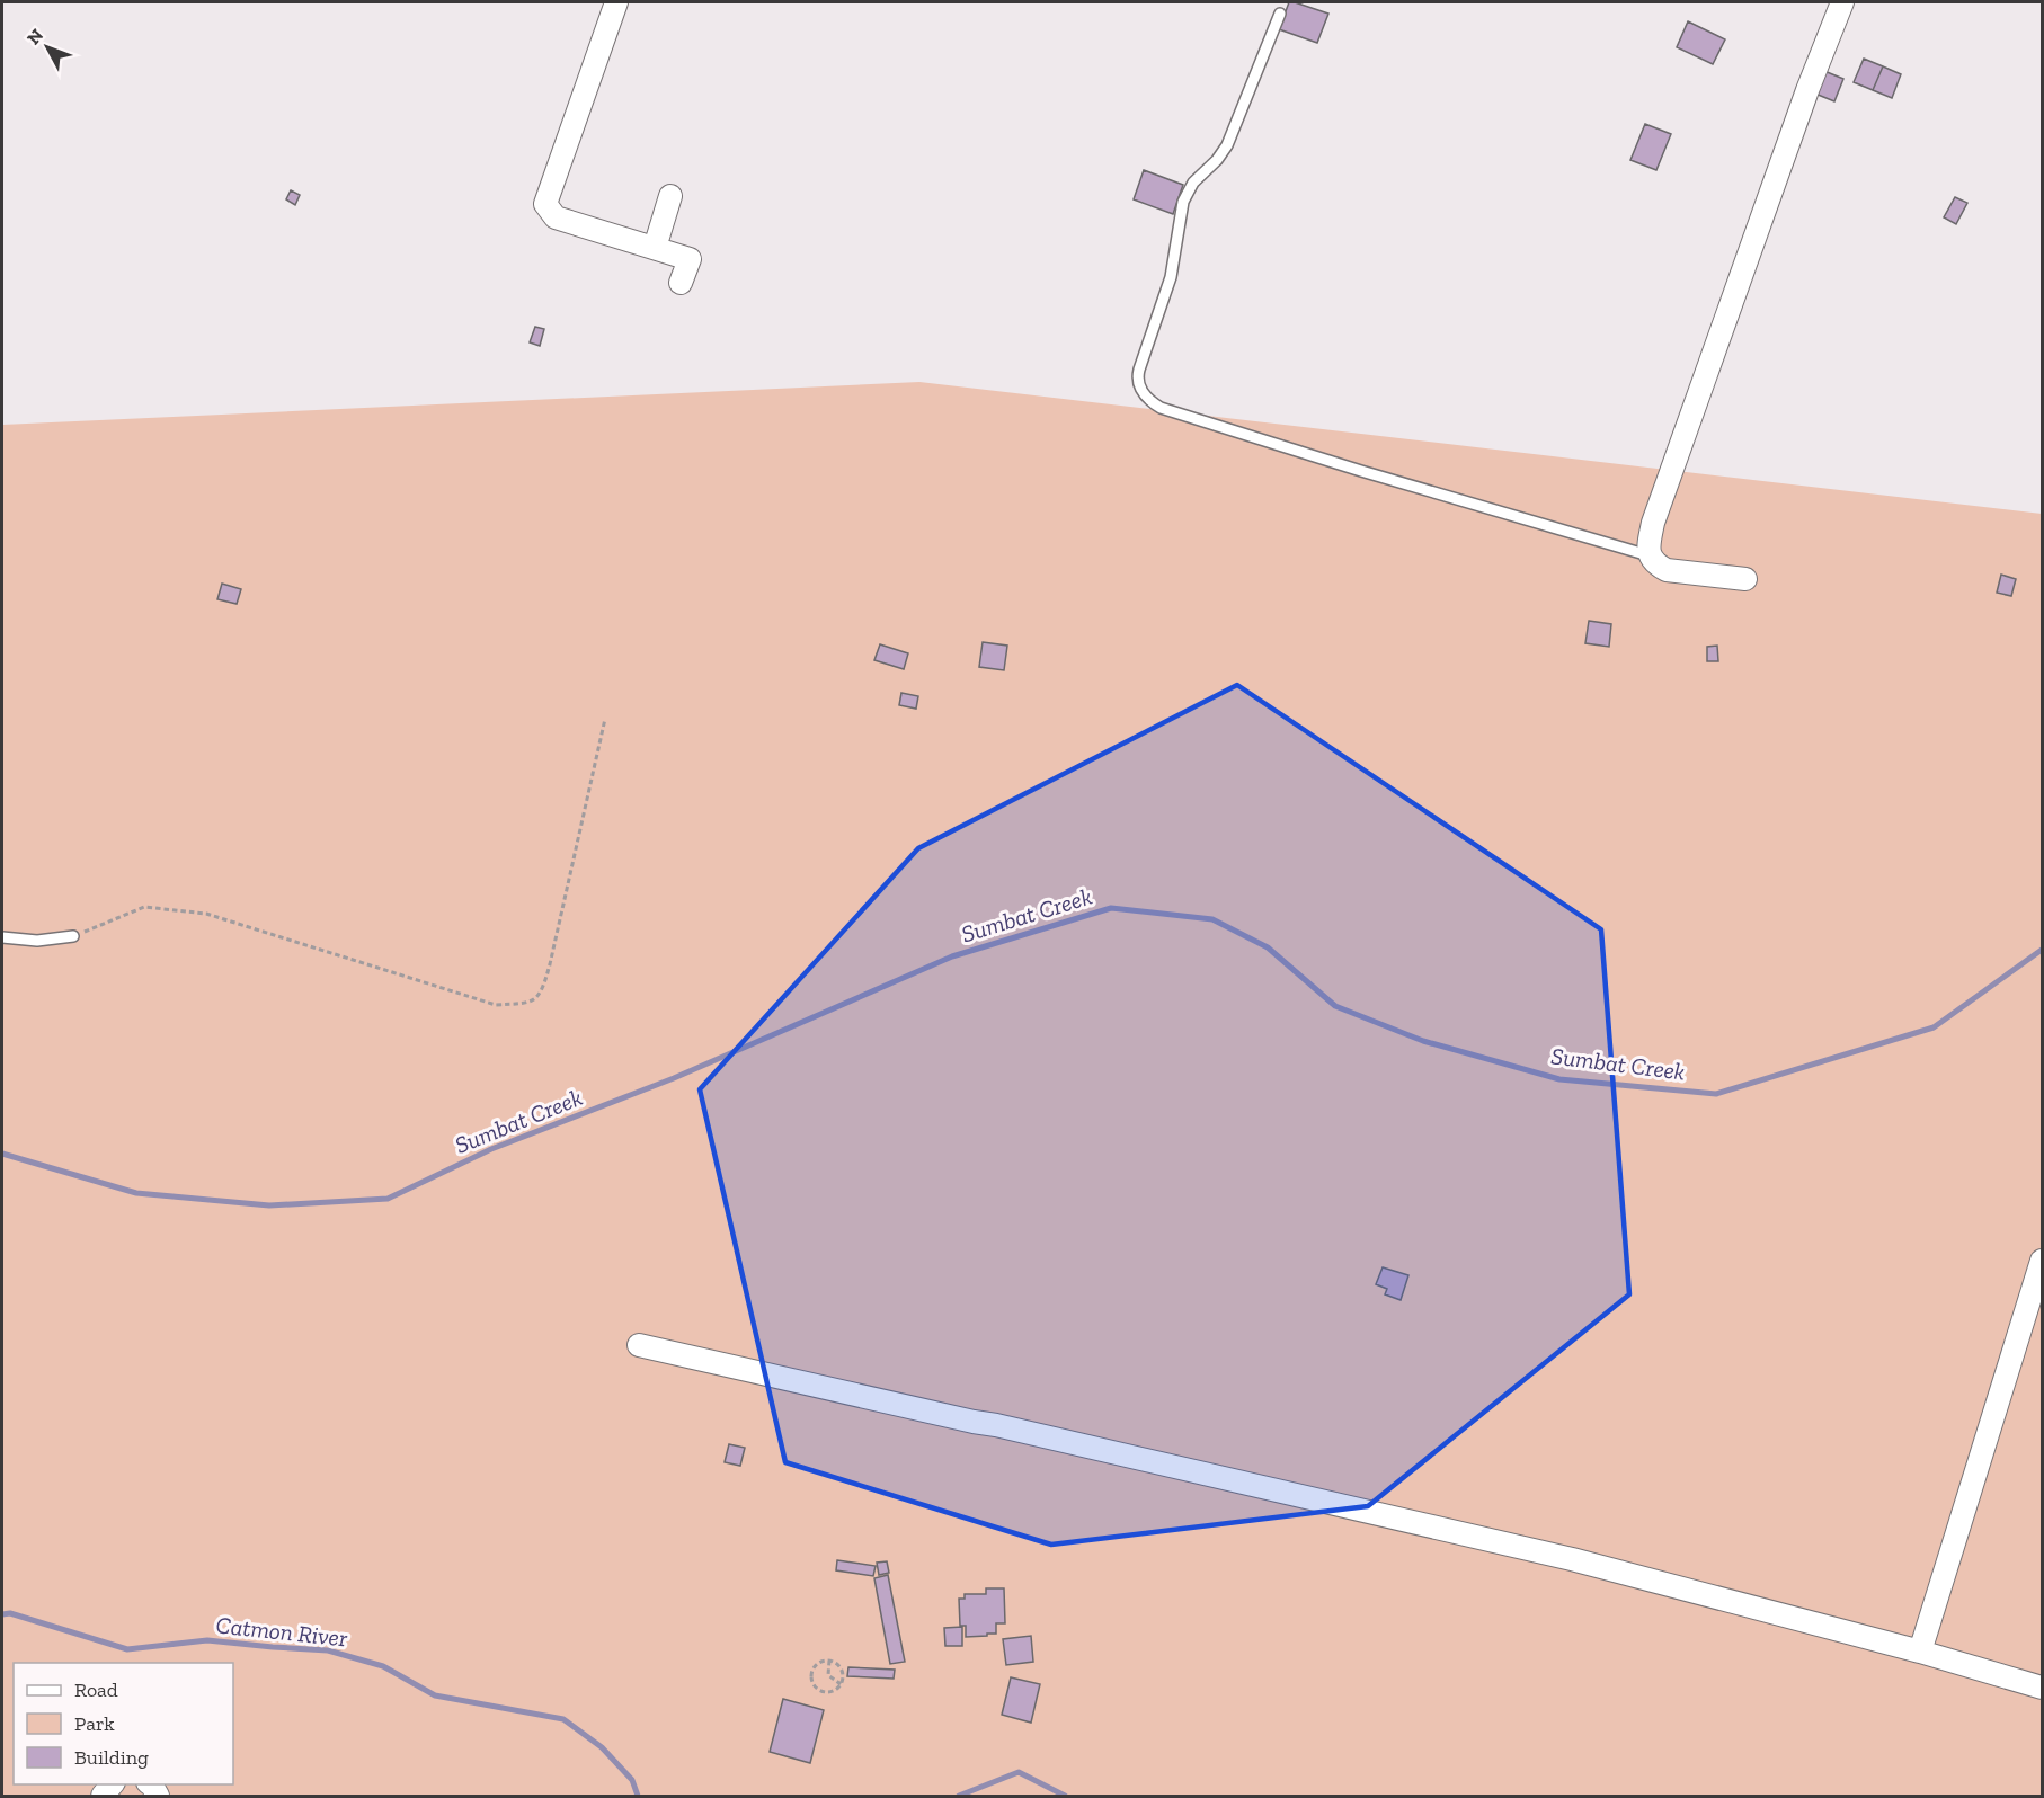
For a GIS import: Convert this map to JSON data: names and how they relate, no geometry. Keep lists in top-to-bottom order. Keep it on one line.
{"water":["Sumbat Creek","Catmon River"],"legend":["Road","Park","Building"],"north":"top left"}
